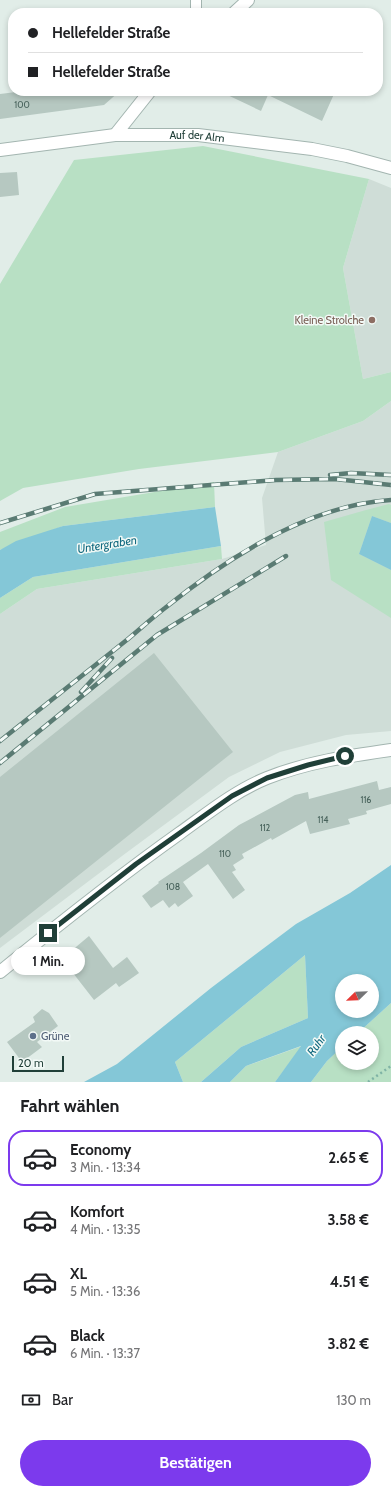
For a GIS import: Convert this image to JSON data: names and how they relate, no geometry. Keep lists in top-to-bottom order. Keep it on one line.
{"streets":{"street":["Auf der Alm"]},"water":["Untergraben","Ruhr"],"places":["Kleine Strolche","Grüne"],"house_numbers":["100","116","114","112","110","108"],"scale_bar":"20 m","north":"bottom left","page":{"banner":["Hellefelder Straße","Hellefelder Straße"],"bubble":"1 Min.","scale":"20 m","heading":"Fahrt wählen","list":[{"name":"Economy","note":"3 Min. · 13:34","value":"2.65 €"},{"name":"Komfort","note":"4 Min. · 13:35","value":"3.58 €"},{"name":"XL","note":"5 Min. · 13:36","value":"4.51 €"},{"name":"Black","note":"6 Min. · 13:37","value":"3.82 €"}],"pay":["Bar","130 m"],"buttons":"Bestätigen"}}
